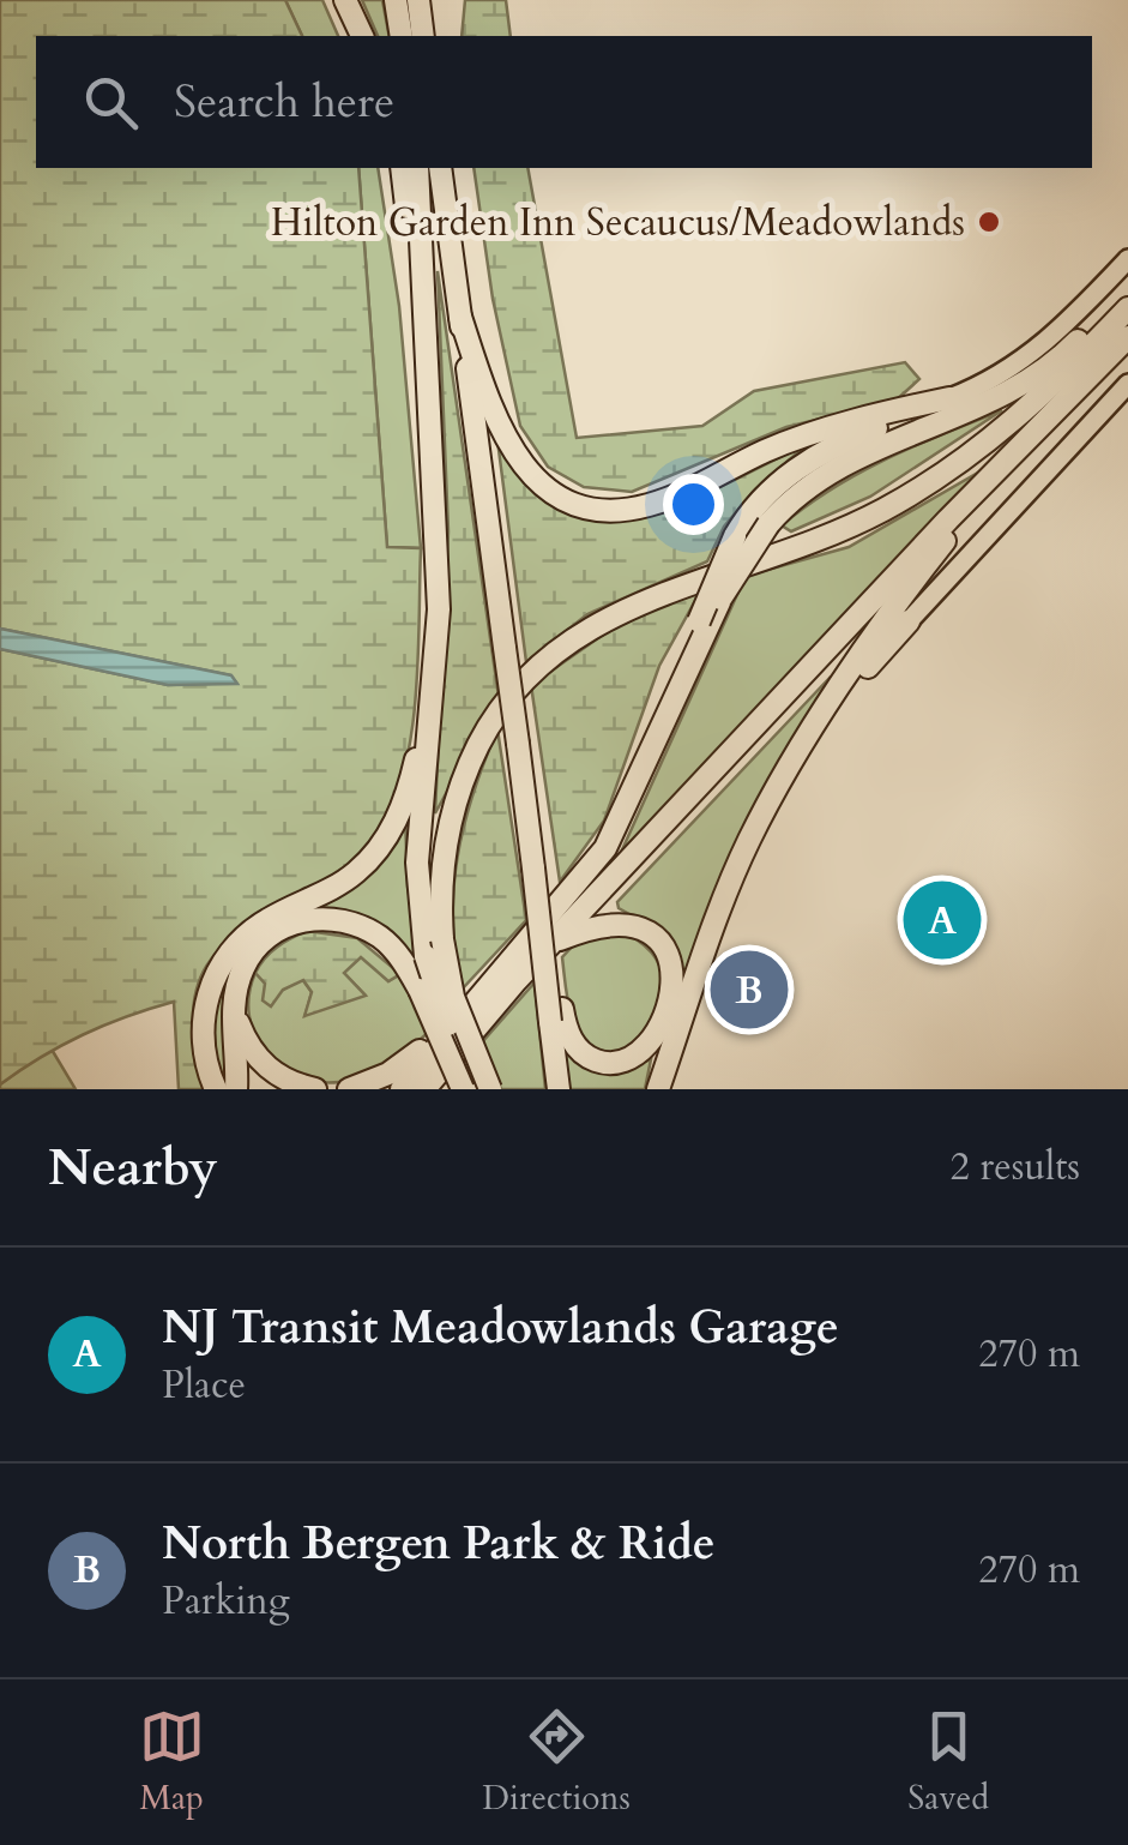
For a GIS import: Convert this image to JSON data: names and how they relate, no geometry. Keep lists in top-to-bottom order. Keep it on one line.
{"places":["Hilton Garden Inn Secaucus/Meadowlands"],"page":{"search":"Search here","pins":["A","B"],"heading":["Nearby","2 results"],"list":[{"mark":"A","name":"NJ Transit Meadowlands Garage","note":"Place","value":"270 m"},{"mark":"B","name":"North Bergen Park & Ride","note":"Parking","value":"270 m"}],"nav":["Map","Directions","Saved"]}}
